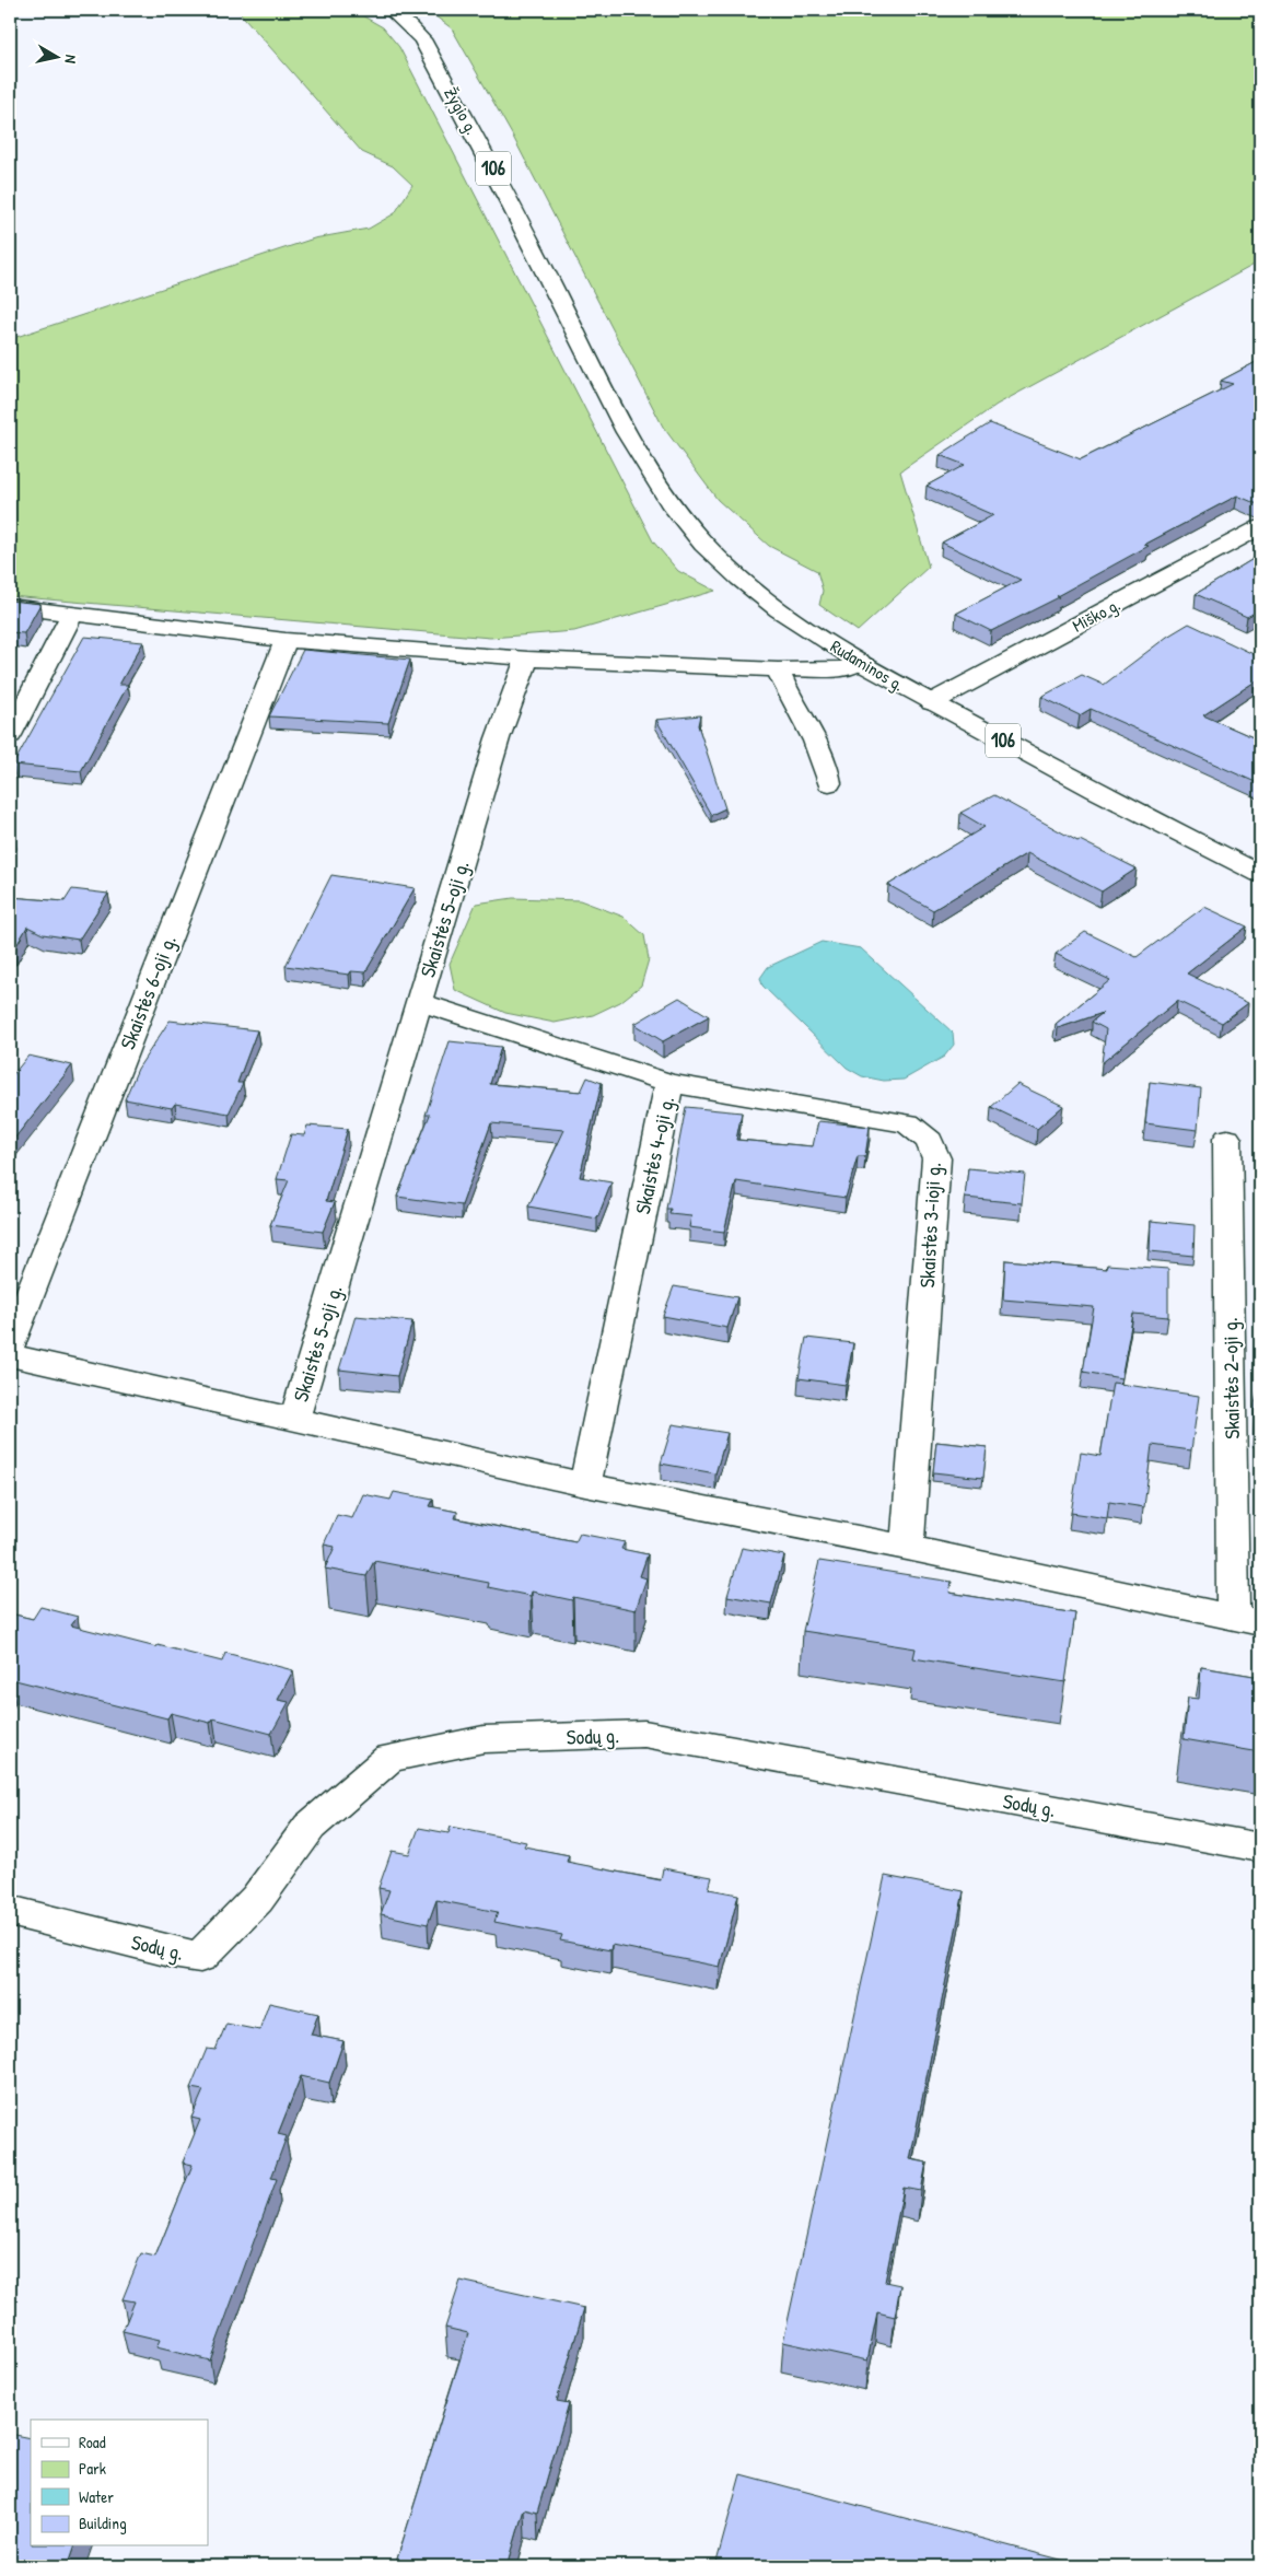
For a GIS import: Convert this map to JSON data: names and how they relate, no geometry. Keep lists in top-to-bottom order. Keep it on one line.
{"streets":{"street":["Žygio g.","106","Miško g.","Rudaminos g.","Skaistės 5-oji g.","Skaistės 6-oji g.","Skaistės 4-oji g.","Skaistės 3-ioji g.","Skaistės 2-oji g.","Sodų g."]},"crossings":[["Žygio g.","Rudaminos g."],["Miško g.","Rudaminos g."],["Skaistės 5-oji g.","Skaistės 4-oji g."],["Skaistės 4-oji g.","Skaistės 3-ioji g."]],"legend":["Road","Park","Water","Building"],"north":"right"}
